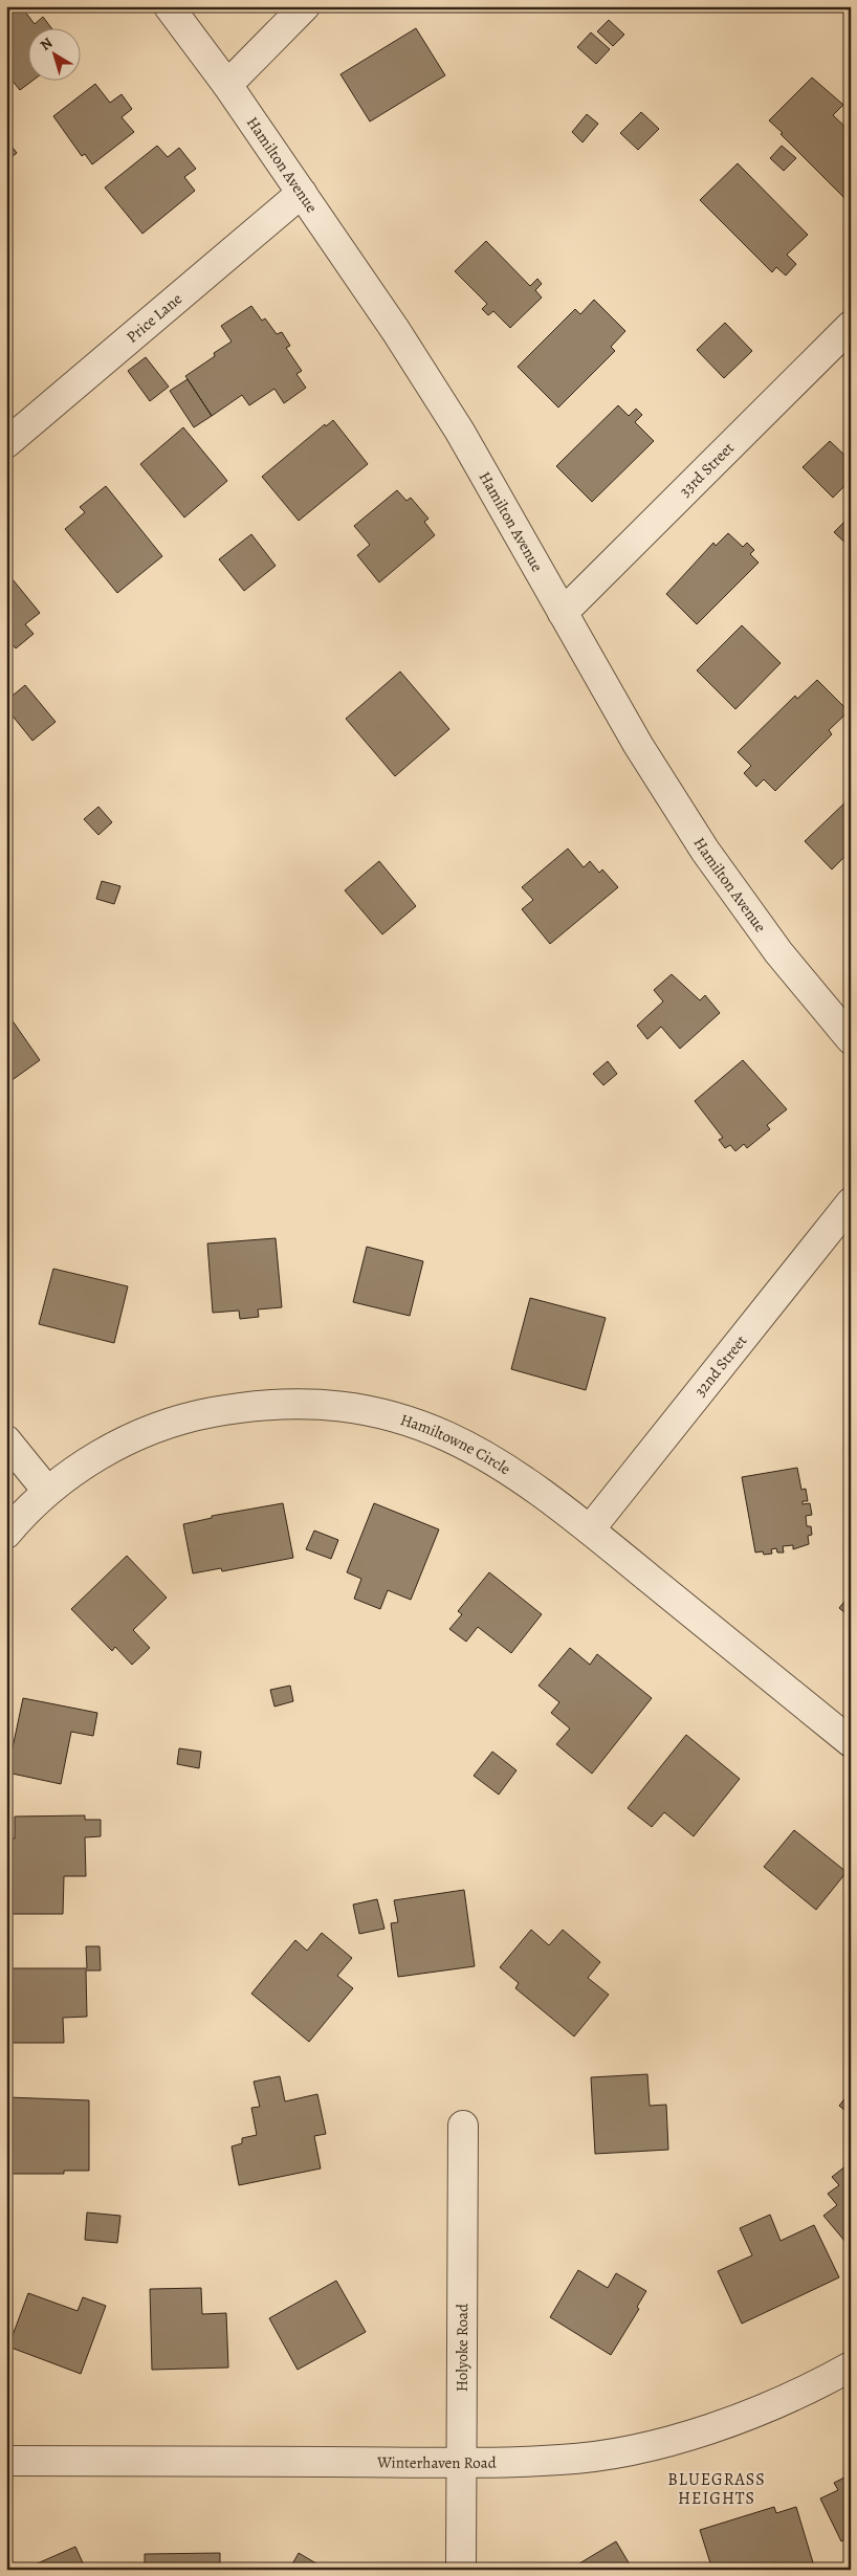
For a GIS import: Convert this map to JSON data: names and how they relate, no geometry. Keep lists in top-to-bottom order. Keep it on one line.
{"streets":{"street":["Hamilton Avenue","Price Lane","33rd Street","32nd Street","Hamiltowne Circle","Holyoke Road","Winterhaven Road"]},"crossings":[["Hamilton Avenue","Price Lane"],["Hamilton Avenue","33rd Street"],["32nd Street","Hamiltowne Circle"],["Holyoke Road","Winterhaven Road"]],"districts":["BLUEGRASS HEIGHTS"],"north":"top left"}
